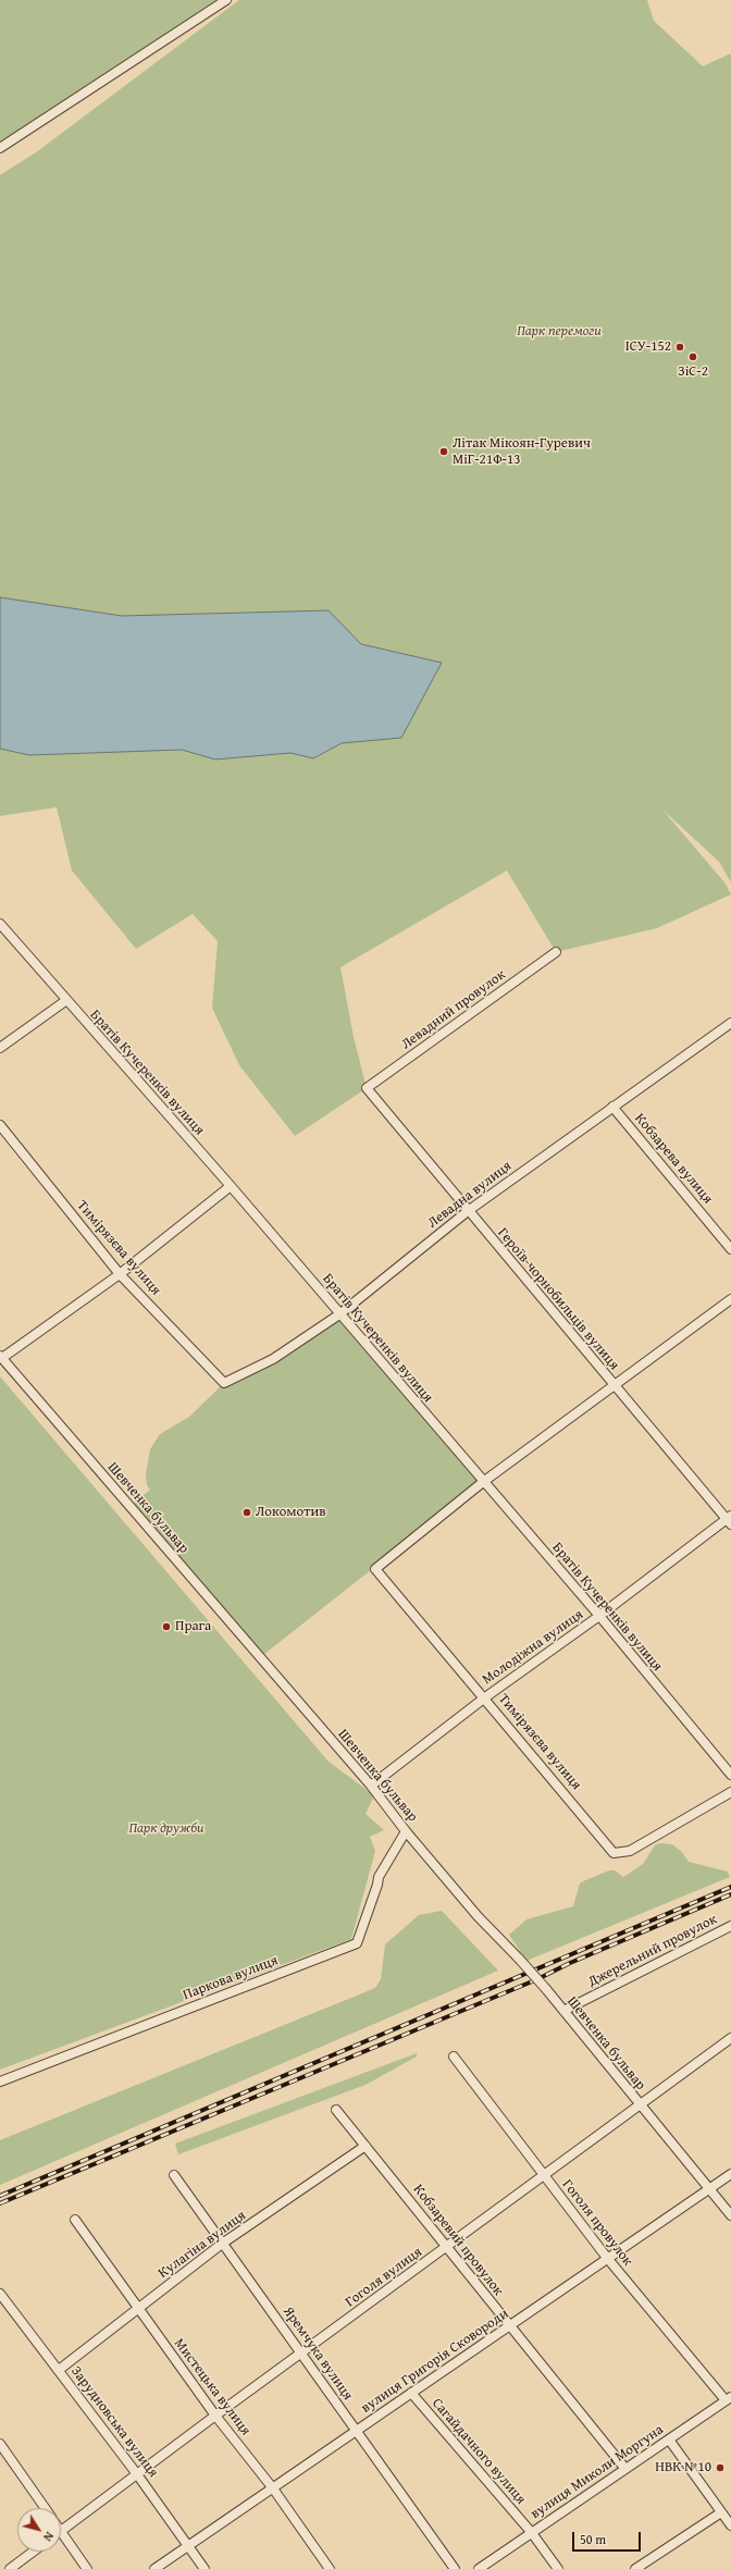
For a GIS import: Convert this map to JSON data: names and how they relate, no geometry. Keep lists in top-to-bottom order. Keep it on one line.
{"streets":{"street":["Левадний провулок","Братів Кучеренків вулиця","Кобзарева вулиця","Левадна вулиця","Тимірязєва вулиця","Героїв-чорнобильців вулиця","Шевченка бульвар","Молодіжна вулиця","Джерельний провулок","Паркова вулиця","Гоголя провулок","Кобзаревий провулок","Кулагіна вулиця","Гоголя вулиця","Яремчука вулиця","вулиця Григорія Сковороди","Мистецька вулиця","Зарудновська вулиця","Сагайдачного вулиця","вулиця Миколи Моргуна"]},"crossings":[["Левадний провулок","Героїв-чорнобильців вулиця"],["Братів Кучеренків вулиця","Левадна вулиця"],["Братів Кучеренків вулиця","Тимірязєва вулиця"],["Братів Кучеренків вулиця","Молодіжна вулиця"],["Кобзарева вулиця","Левадна вулиця"],["Левадна вулиця","Тимірязєва вулиця"],["Левадна вулиця","Героїв-чорнобильців вулиця"],["Тимірязєва вулиця","Молодіжна вулиця"],["Героїв-чорнобильців вулиця","Молодіжна вулиця"],["Шевченка бульвар","Молодіжна вулиця"],["Шевченка бульвар","Джерельний провулок"],["Шевченка бульвар","Паркова вулиця"],["Шевченка бульвар","Гоголя вулиця"],["Шевченка бульвар","вулиця Григорія Сковороди"],["Гоголя провулок","Гоголя вулиця"],["Гоголя провулок","вулиця Григорія Сковороди"],["Гоголя провулок","вулиця Миколи Моргуна"],["Кобзаревий провулок","Кулагіна вулиця"],["Кобзаревий провулок","Гоголя вулиця"],["Кобзаревий провулок","вулиця Григорія Сковороди"],["Кобзаревий провулок","вулиця Миколи Моргуна"],["Кулагіна вулиця","Яремчука вулиця"],["Кулагіна вулиця","Мистецька вулиця"],["Кулагіна вулиця","Зарудновська вулиця"],["Гоголя вулиця","Яремчука вулиця"],["Гоголя вулиця","Мистецька вулиця"],["Гоголя вулиця","Зарудновська вулиця"],["Яремчука вулиця","вулиця Григорія Сковороди"],["вулиця Григорія Сковороди","Мистецька вулиця"],["вулиця Григорія Сковороди","Зарудновська вулиця"],["вулиця Григорія Сковороди","Сагайдачного вулиця"],["Сагайдачного вулиця","вулиця Миколи Моргуна"]],"parks":["Парк перемоги","Парк дружби"],"places":["ІСУ-152","ЗіС-2","Літак Мікоян-Гуревич МiГ-21Ф-13","Локомотив","Прага","НВК №10"],"scale_bar":"50 m","north":"bottom right"}
